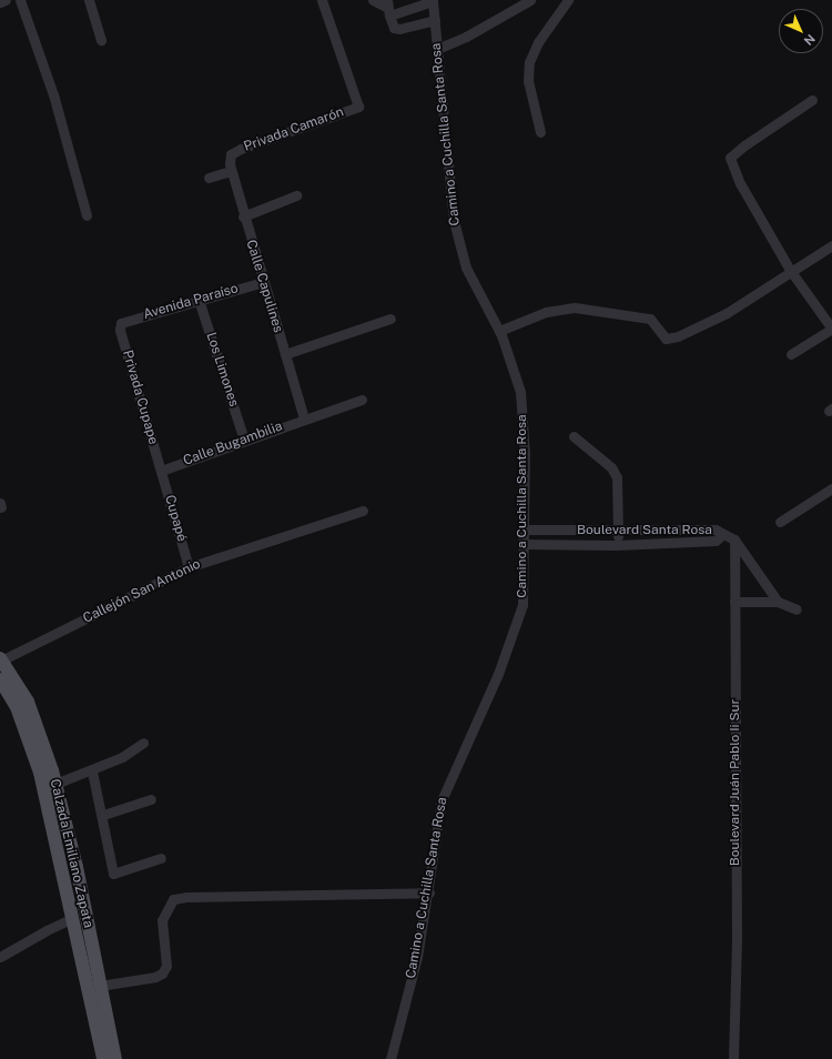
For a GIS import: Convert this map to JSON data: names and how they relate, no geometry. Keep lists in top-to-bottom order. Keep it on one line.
{"streets":{"main road":["Calzada Emiliano Zapata"],"street":["Privada Camarón","Camino a Cuchilla Santa Rosa","Calle Capulines","Avenida Paraíso","Los Limones","Privada Cupape","Calle Bugambilia","Cupapé","Boulevard Santa Rosa","Callejón San Antonio","Boulevard Juán Pablo Ii Sur"]},"crossings":[["Privada Camarón","Calle Capulines"],["Camino a Cuchilla Santa Rosa","Boulevard Santa Rosa"],["Calle Capulines","Avenida Paraíso"],["Calle Capulines","Calle Bugambilia"],["Avenida Paraíso","Los Limones"],["Avenida Paraíso","Privada Cupape"],["Los Limones","Calle Bugambilia"],["Privada Cupape","Calle Bugambilia"],["Privada Cupape","Cupapé"],["Calle Bugambilia","Cupapé"],["Cupapé","Callejón San Antonio"],["Callejón San Antonio","Calzada Emiliano Zapata"]],"north":"bottom right"}
